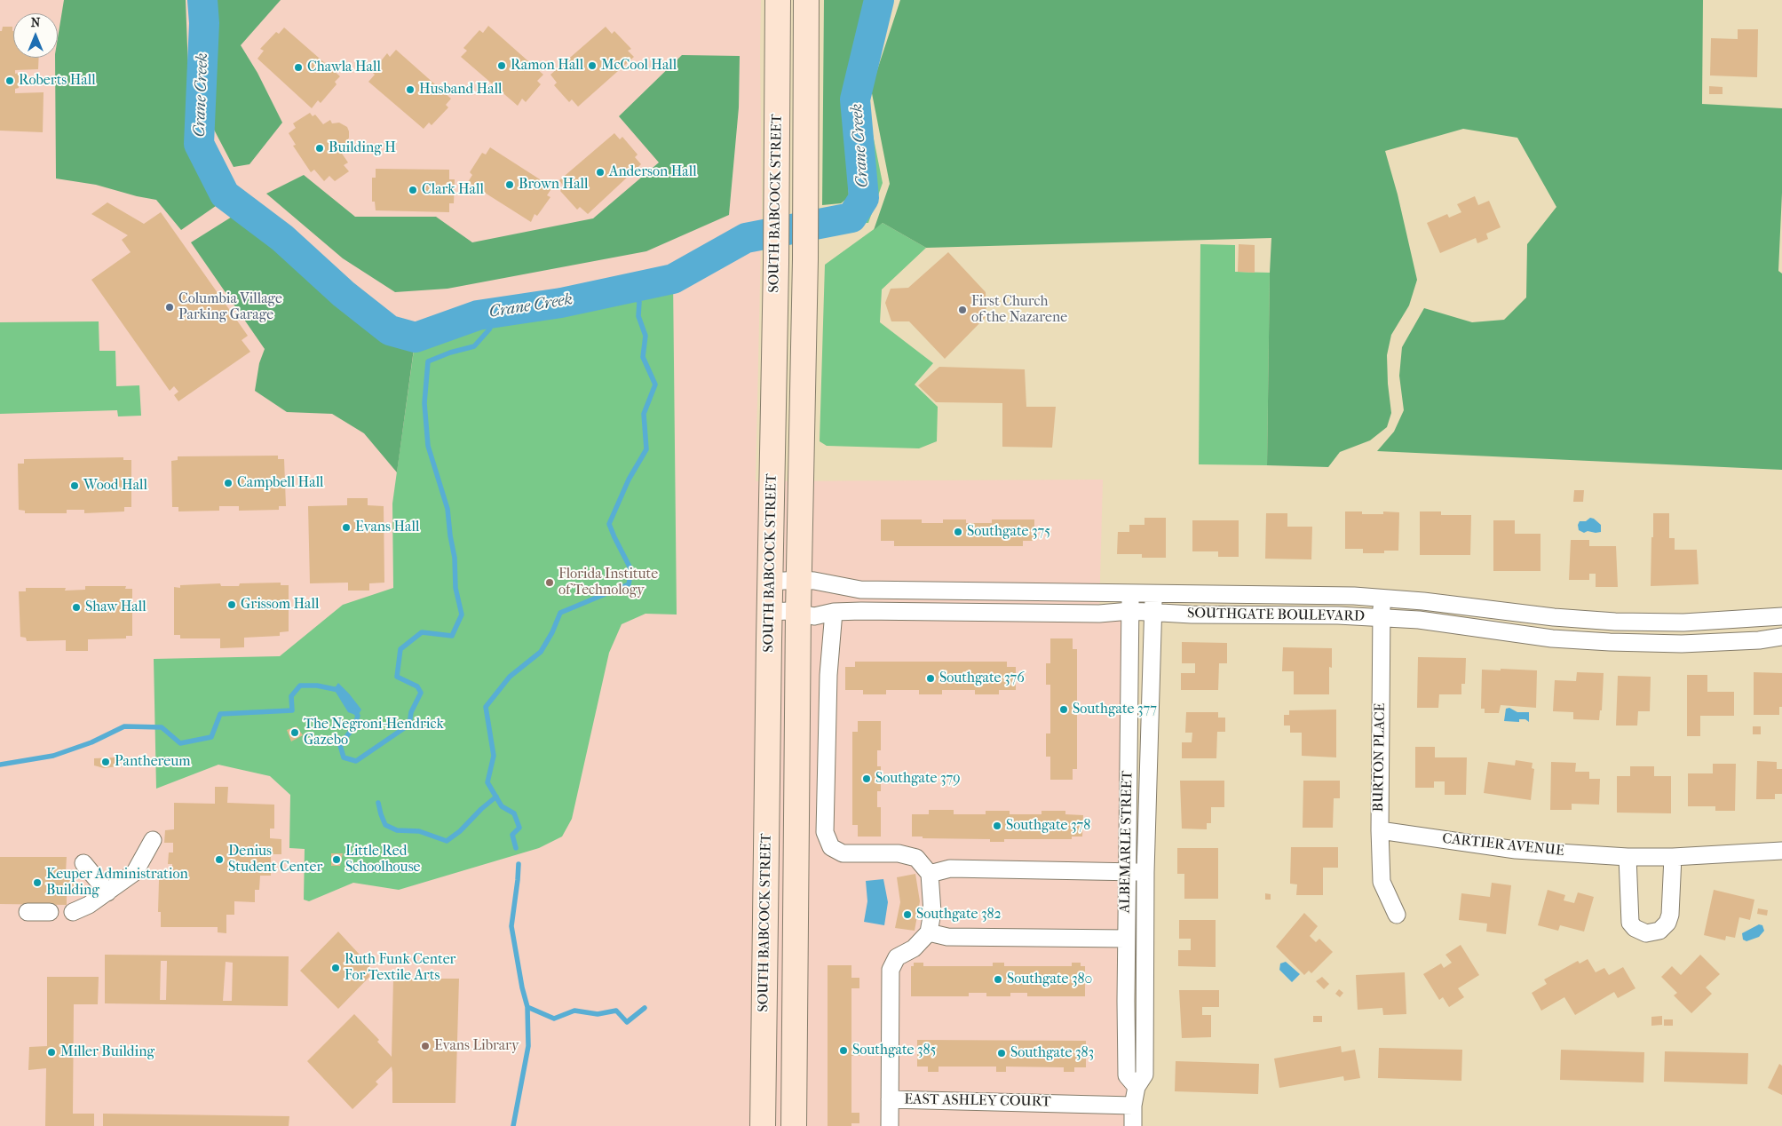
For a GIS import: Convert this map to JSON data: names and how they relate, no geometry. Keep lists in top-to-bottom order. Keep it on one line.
{"streets":{"main road":["SOUTH BABCOCK STREET"],"street":["SOUTHGATE BOULEVARD","BURTON PLACE","ALBEMARLE STREET","CARTIER AVENUE","EAST ASHLEY COURT"]},"crossings":[["SOUTH BABCOCK STREET","SOUTHGATE BOULEVARD"],["SOUTHGATE BOULEVARD","BURTON PLACE"],["SOUTHGATE BOULEVARD","ALBEMARLE STREET"],["BURTON PLACE","CARTIER AVENUE"],["ALBEMARLE STREET","EAST ASHLEY COURT"]],"water":["Crane Creek"],"places":["Ramon Hall","McCool Hall","Chawla Hall","Roberts Hall","Husband Hall","Building H","Anderson Hall","Brown Hall","Clark Hall","Columbia Village Parking Garage","First Church of the Nazarene","Campbell Hall","Wood Hall","Evans Hall","Southgate 375","Florida Institute of Technology","Grissom Hall","Shaw Hall","Southgate 376","Southgate 377","The Negroni-Hendrick Gazebo","Panthereum","Southgate 379","Southgate 378","Denius Student Center","Little Red Schoolhouse","Keuper Administration Building","Southgate 382","Ruth Funk Center For Textile Arts","Southgate 380","Evans Library","Southgate 385","Miller Building","Southgate 383"],"north":"top"}
